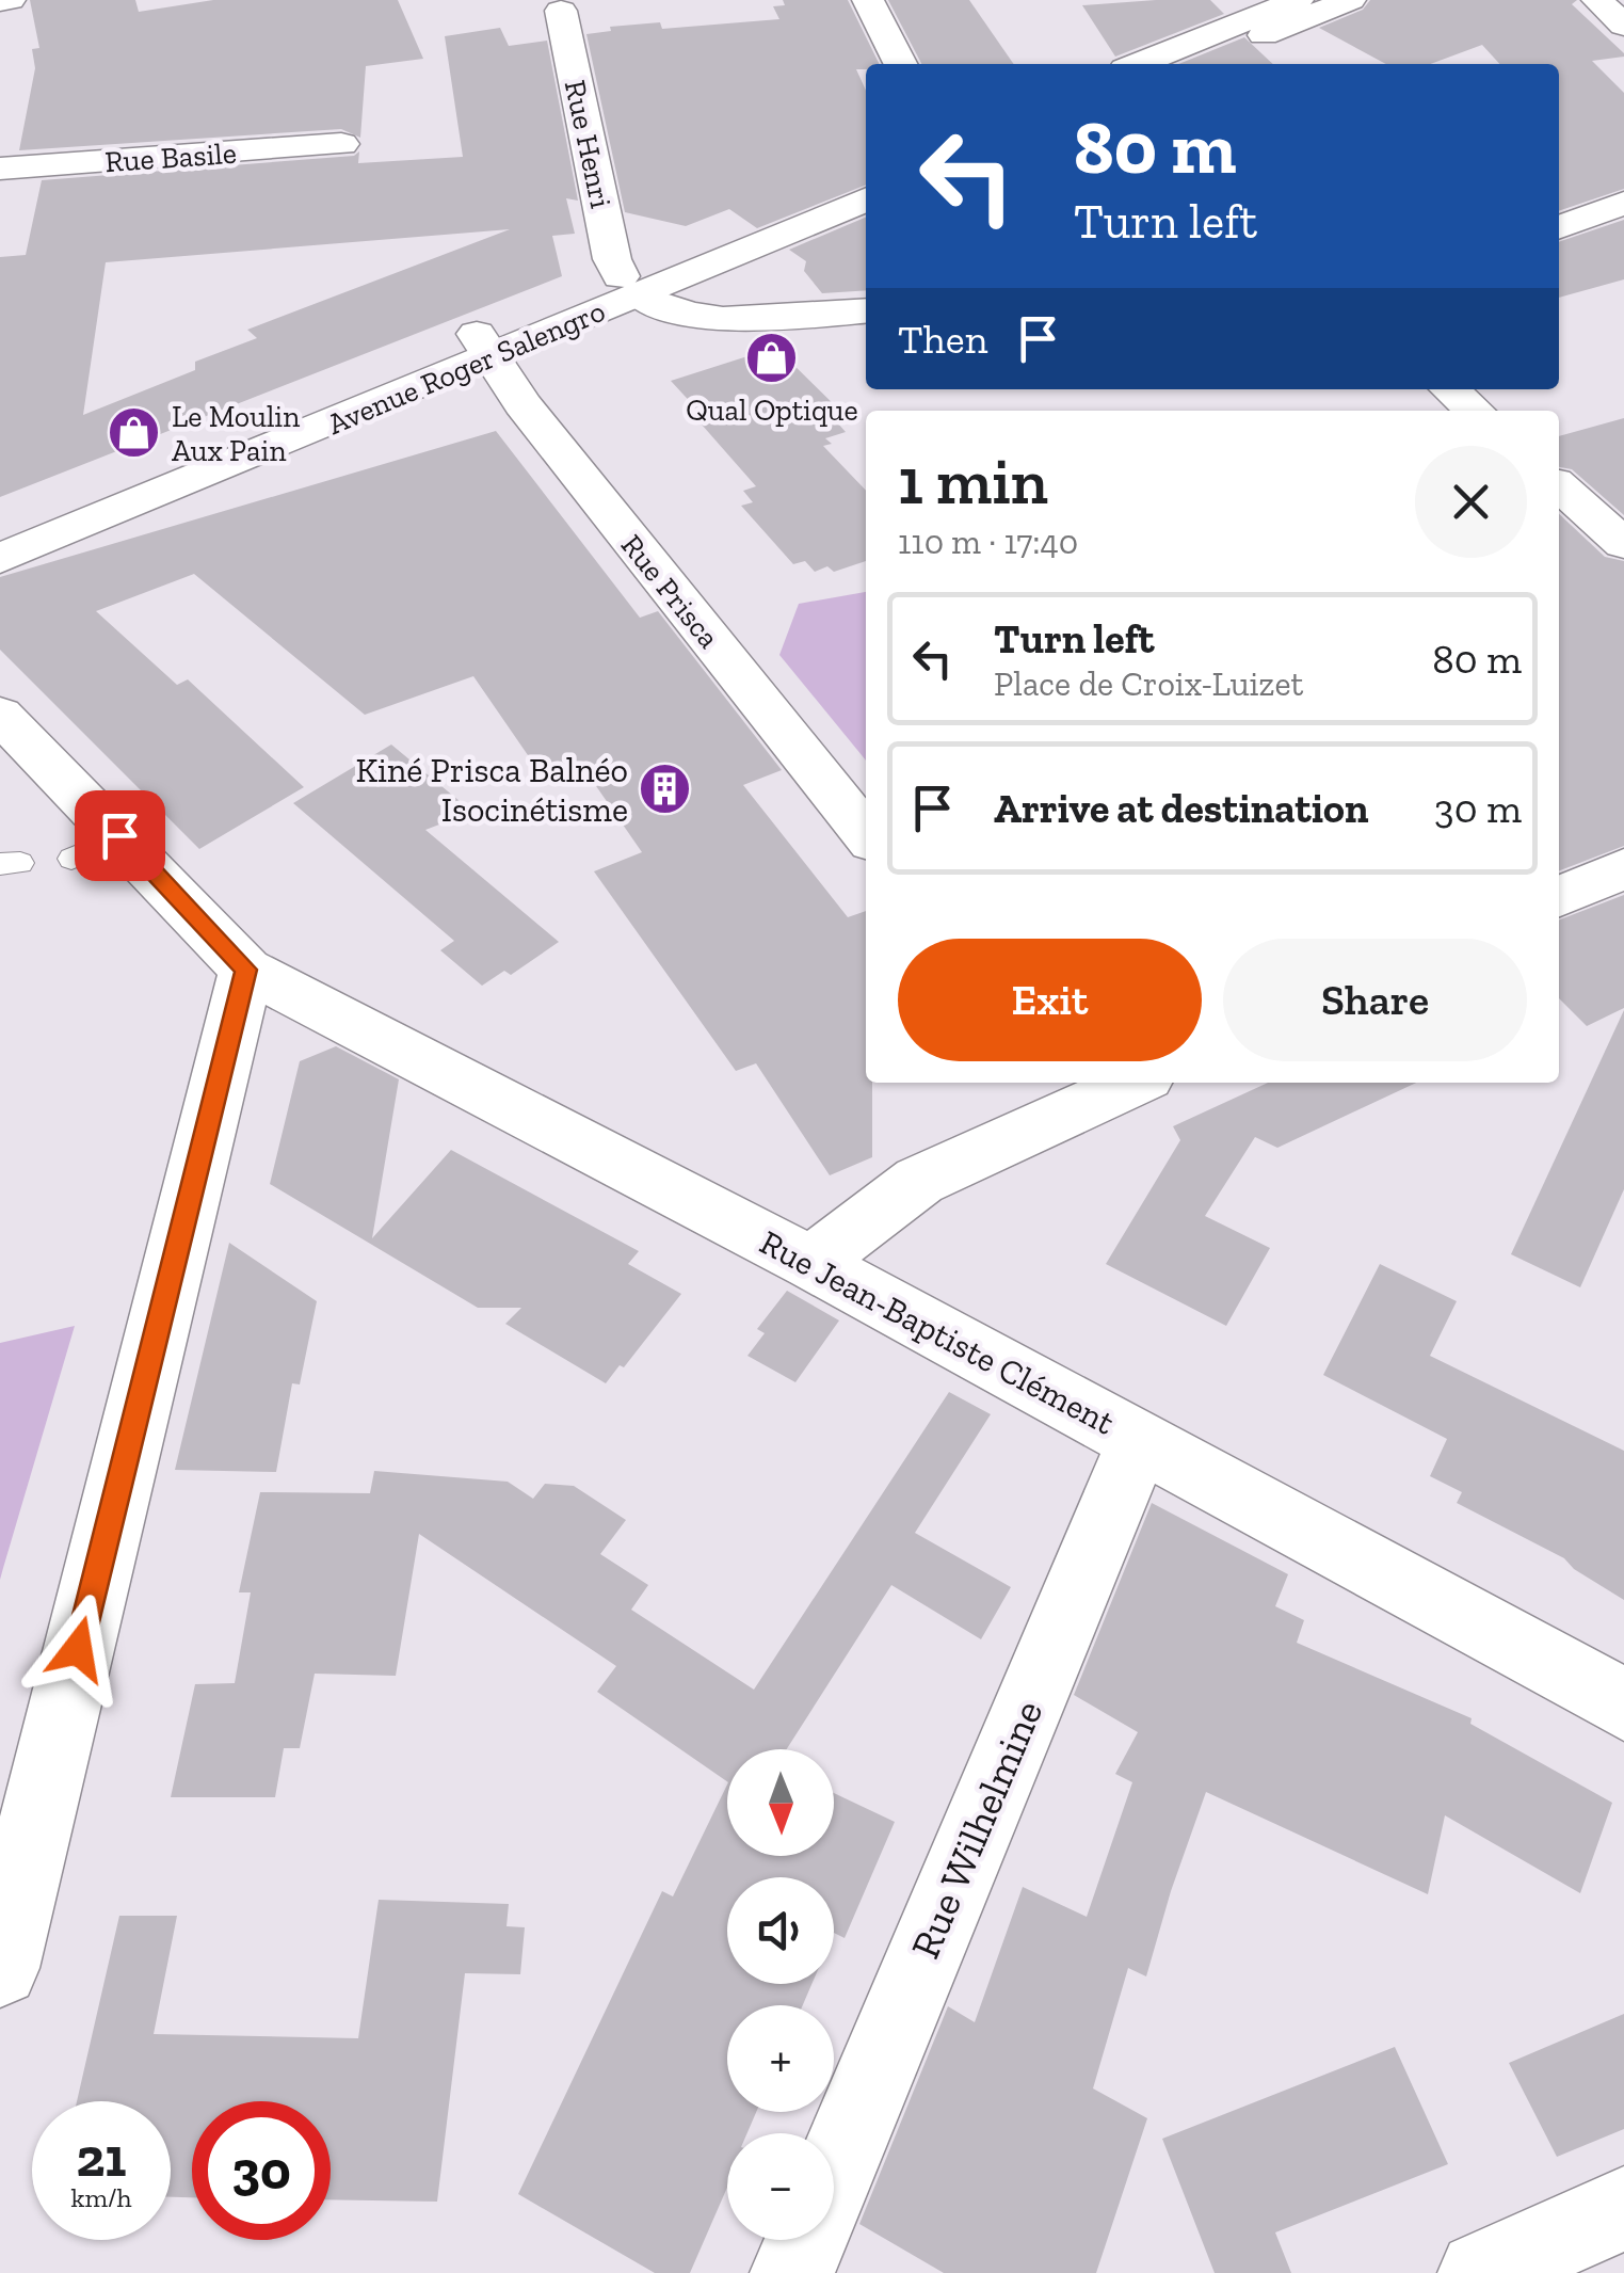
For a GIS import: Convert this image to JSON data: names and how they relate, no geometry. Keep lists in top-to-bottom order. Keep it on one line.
{"streets":{"street":["Rue Henri","Rue Basile","Avenue Roger Salengro","Rue Prisca","Rue Jean-Baptiste Clément","Rue Wilhelmine"]},"crossings":[["Rue Henri","Avenue Roger Salengro"],["Avenue Roger Salengro","Rue Prisca"],["Rue Jean-Baptiste Clément","Rue Wilhelmine"]],"places":{"shop":["Qual Optique","Le Moulin Aux Pain"],"building":["Kiné Prisca Balnéo Isocinétisme"]},"north":"bottom","page":{"turn":["80 m","Turn left"],"then":"Then","heading":["1 min","110 m · 17:40"],"list":[{"name":"Turn left","note":"Place de Croix-Luizet","value":"80 m"},{"name":"Arrive at destination","value":"30 m"}],"buttons":["Exit","Share"],"map_buttons":["+","−"],"speed":"21 km/h","limit":"30"}}
